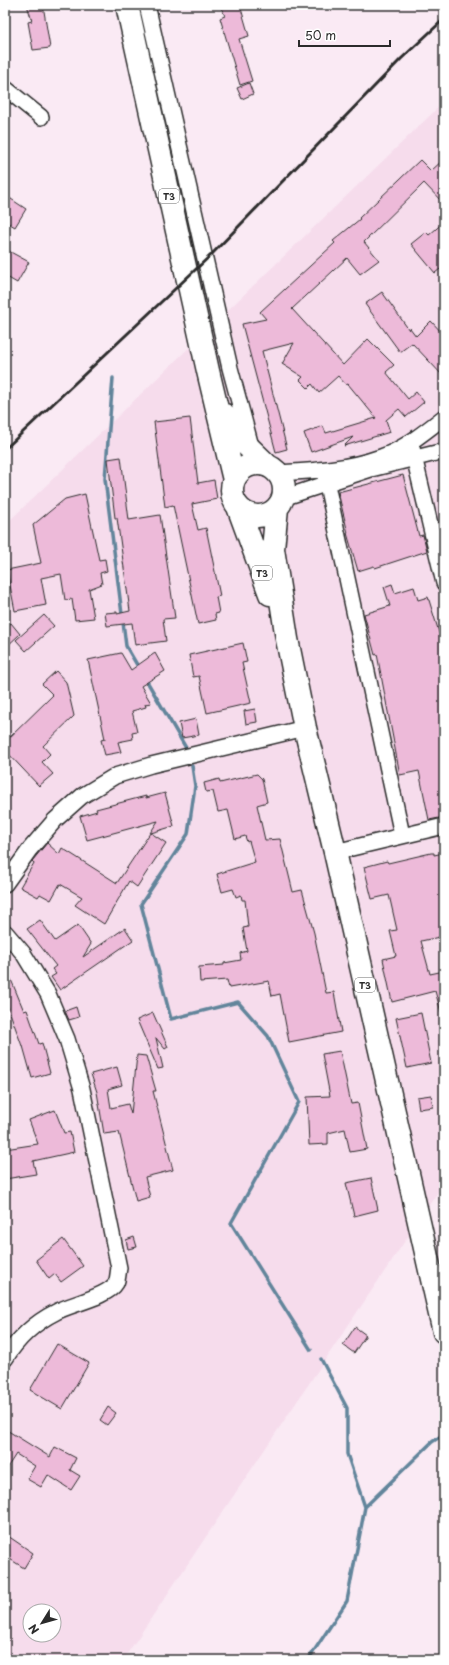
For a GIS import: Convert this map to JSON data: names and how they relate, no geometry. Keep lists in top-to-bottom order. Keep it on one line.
{"streets":{"highway":["T3"]},"scale_bar":"50 m","north":"bottom left"}
